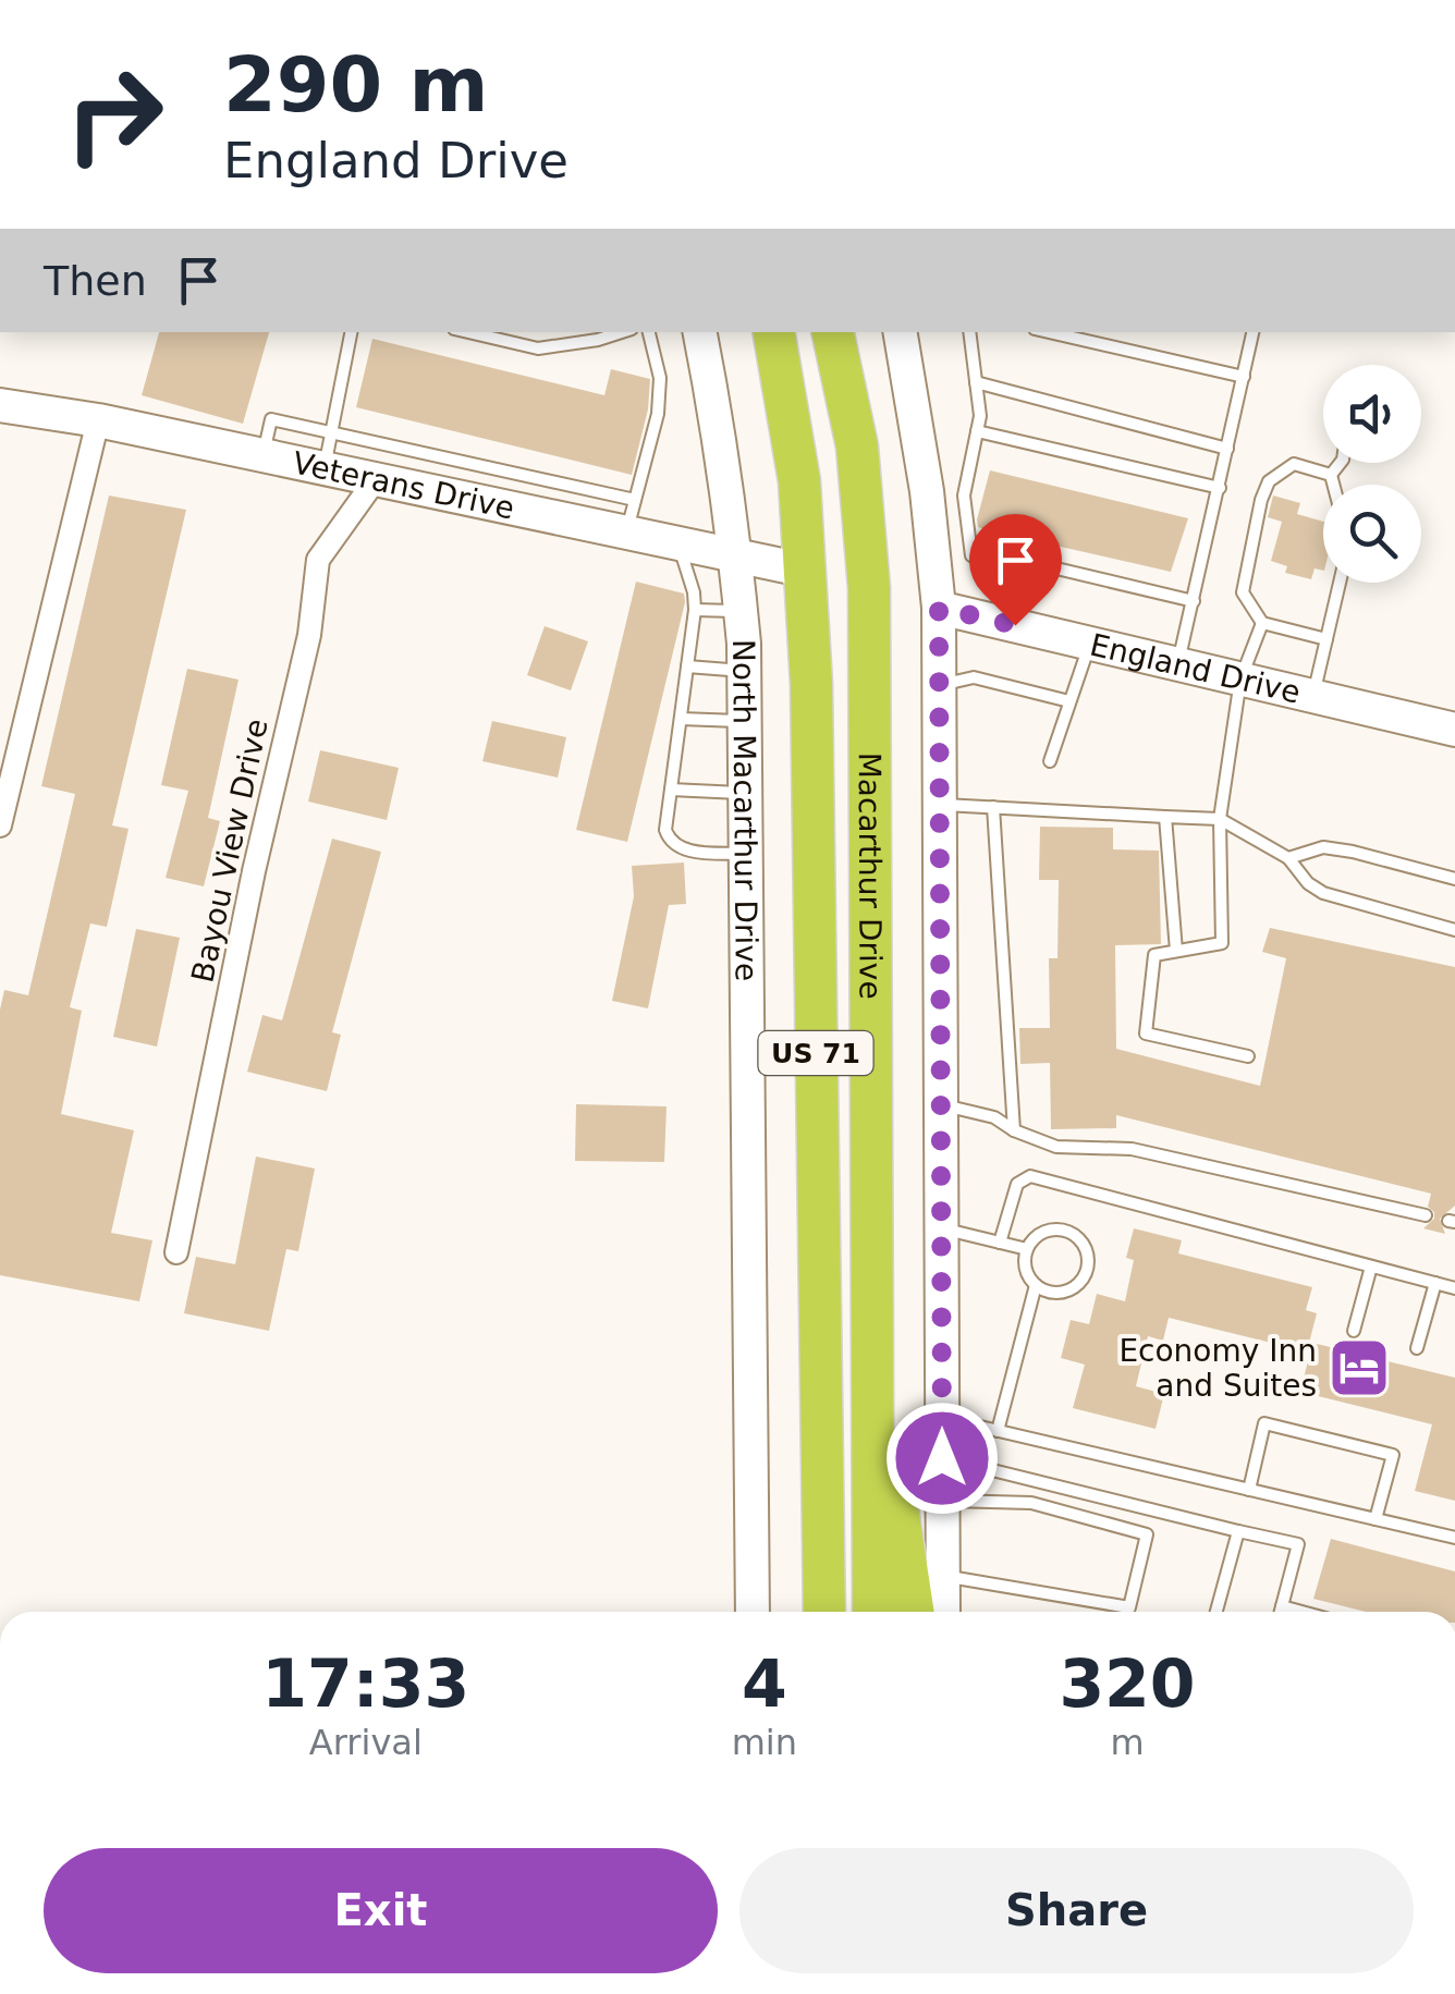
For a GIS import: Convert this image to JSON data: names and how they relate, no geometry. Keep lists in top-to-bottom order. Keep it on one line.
{"streets":{"highway":["Macarthur Drive","US 71"],"street":["Veterans Drive","England Drive","North Macarthur Drive","Bayou View Drive"]},"crossings":[["Veterans Drive","North Macarthur Drive"],["Veterans Drive","Bayou View Drive"],["Veterans Drive","Macarthur Drive"]],"places":{"hotel":["Economy Inn and Suites"]},"page":{"turn":["290 m","England Drive"],"then":"Then","eta":["17:33","Arrival","4","min","320","m"],"buttons":["Exit","Share"]}}
